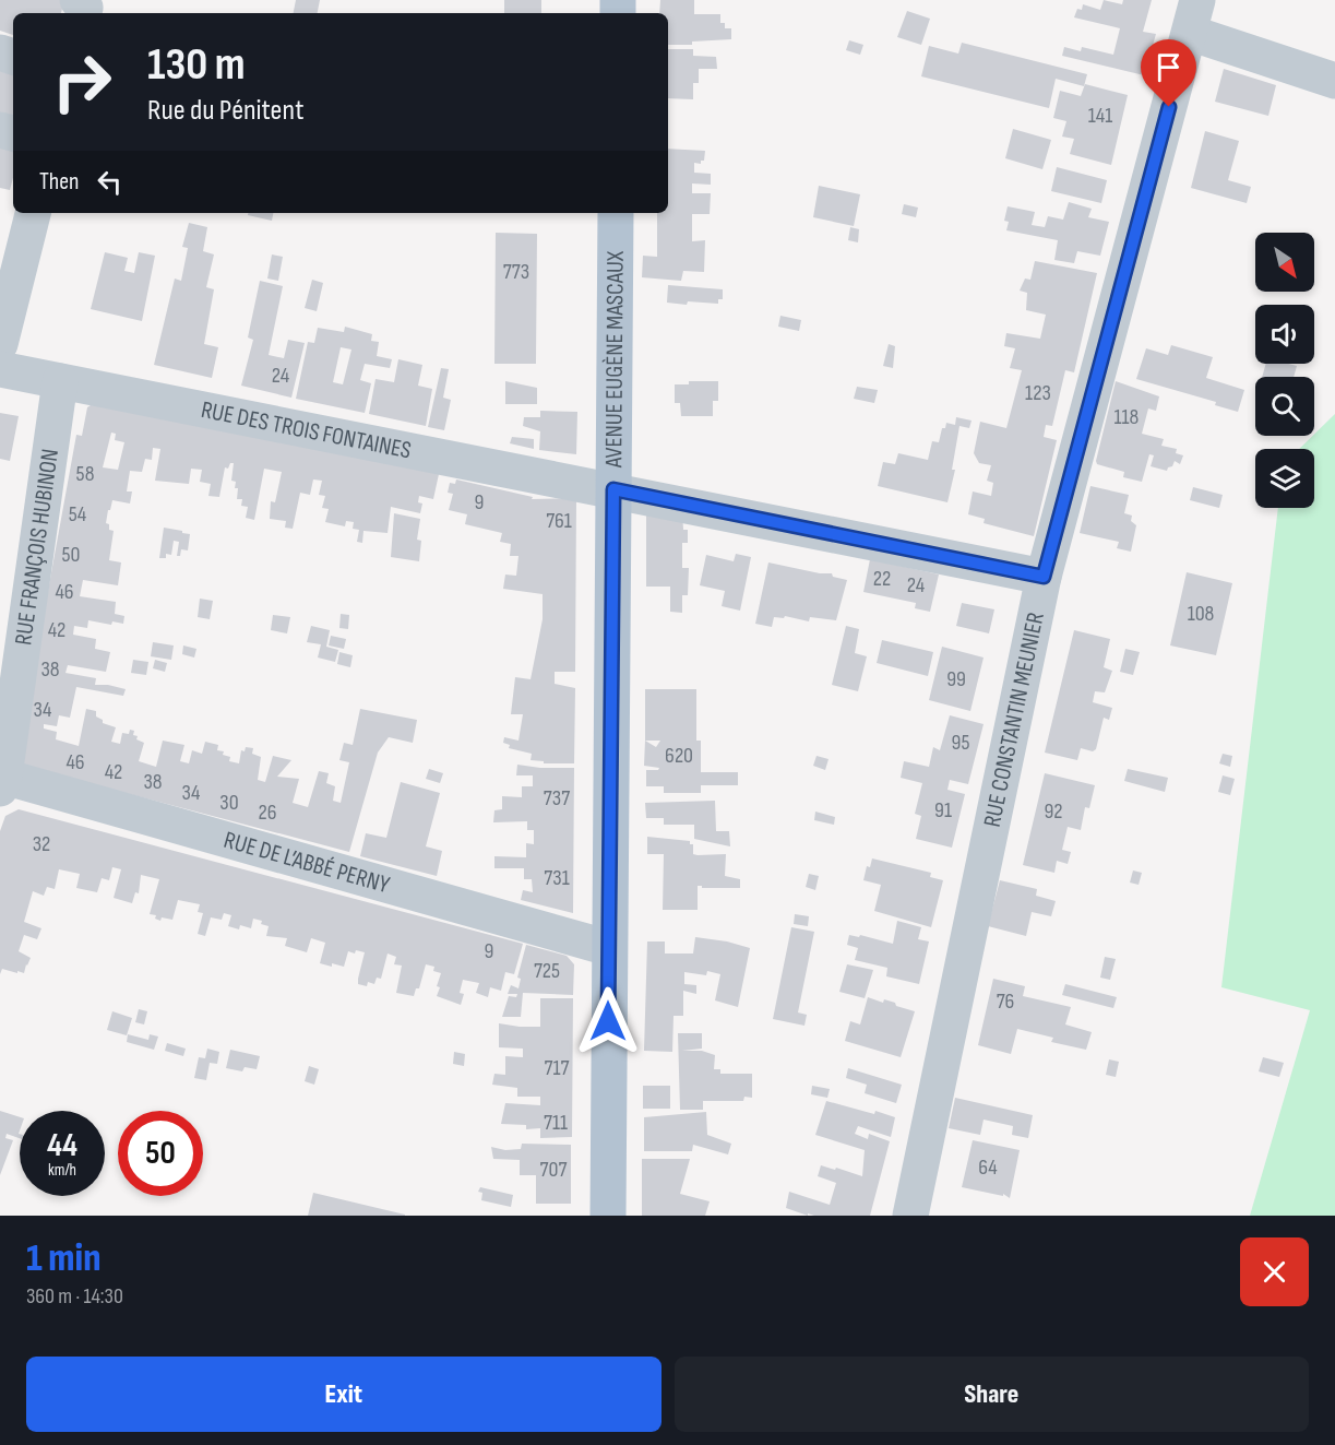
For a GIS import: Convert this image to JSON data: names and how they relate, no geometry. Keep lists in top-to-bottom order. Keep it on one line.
{"streets":{"main road":["AVENUE EUGÈNE MASCAUX"],"street":["RUE DES TROIS FONTAINES","RUE FRANÇOIS HUBINON","RUE CONSTANTIN MEUNIER","RUE DE L’ABBÉ PERNY"]},"crossings":[["AVENUE EUGÈNE MASCAUX","RUE DES TROIS FONTAINES"],["AVENUE EUGÈNE MASCAUX","RUE DE L’ABBÉ PERNY"],["RUE DES TROIS FONTAINES","RUE FRANÇOIS HUBINON"],["RUE DES TROIS FONTAINES","RUE CONSTANTIN MEUNIER"],["RUE FRANÇOIS HUBINON","RUE DE L’ABBÉ PERNY"]],"house_numbers":["141","773","24","123","118","58","9","54","761","50","22","24","46","108","42","38","99","34","95","620","46","42","38","34","737","30","91","92","26","32","731","9","725","76","717","711","64","707"],"north":"bottom right","page":{"turn":["130 m","Rue du Pénitent"],"then":"Then","speed":"44 km/h","limit":"50","heading":["1 min","360 m · 14:30"],"buttons":["Exit","Share"]}}
